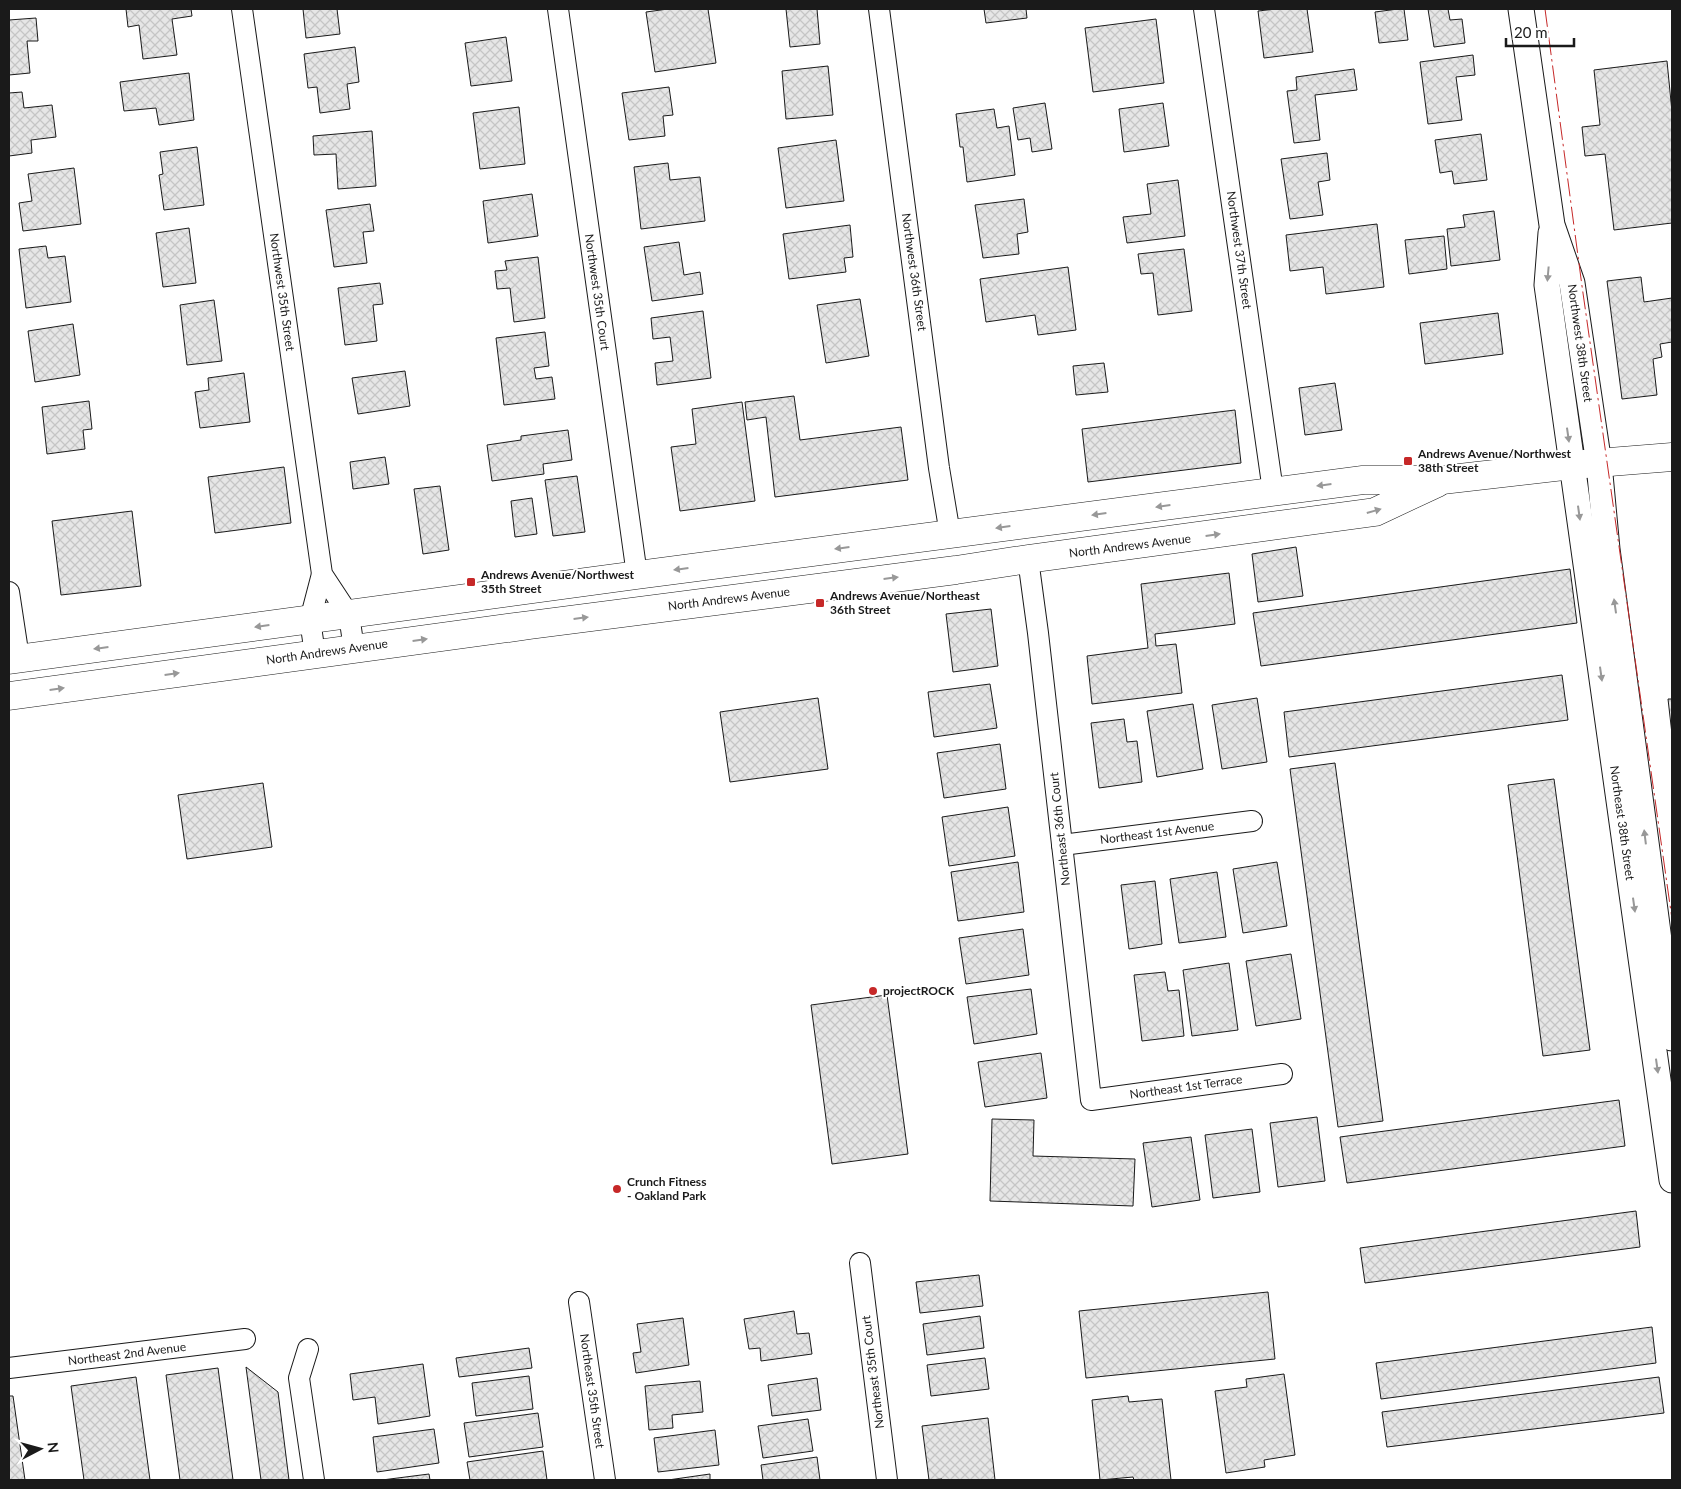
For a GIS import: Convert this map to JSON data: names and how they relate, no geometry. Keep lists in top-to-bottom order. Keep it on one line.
{"streets":{"main road":["North Andrews Avenue"],"street":["Northwest 37th Street","Northwest 36th Street","Northwest 35th Street","Northwest 35th Court","Northwest 38th Street","Northeast 38th Street","Northeast 36th Court","Northeast 1st Avenue","Northeast 1st Terrace","Northeast 2nd Avenue","Northeast 35th Court","Northeast 35th Street"]},"crossings":[["Northwest 37th Street","North Andrews Avenue"],["Northwest 36th Street","North Andrews Avenue"],["Northwest 35th Street","North Andrews Avenue"],["Northwest 35th Court","North Andrews Avenue"],["Northwest 38th Street","North Andrews Avenue"],["Northwest 38th Street","Northeast 38th Street"],["North Andrews Avenue","Northeast 38th Street"],["North Andrews Avenue","Northeast 36th Court"],["Northeast 36th Court","Northeast 1st Avenue"],["Northeast 36th Court","Northeast 1st Terrace"]],"places":{"transit":["Andrews Avenue/Northwest 38th Street","Andrews Avenue/Northwest 35th Street","Andrews Avenue/Northeast 36th Street"],"other":["projectROCK","Crunch Fitness - Oakland Park"]},"scale_bar":"20 m","north":"right"}
